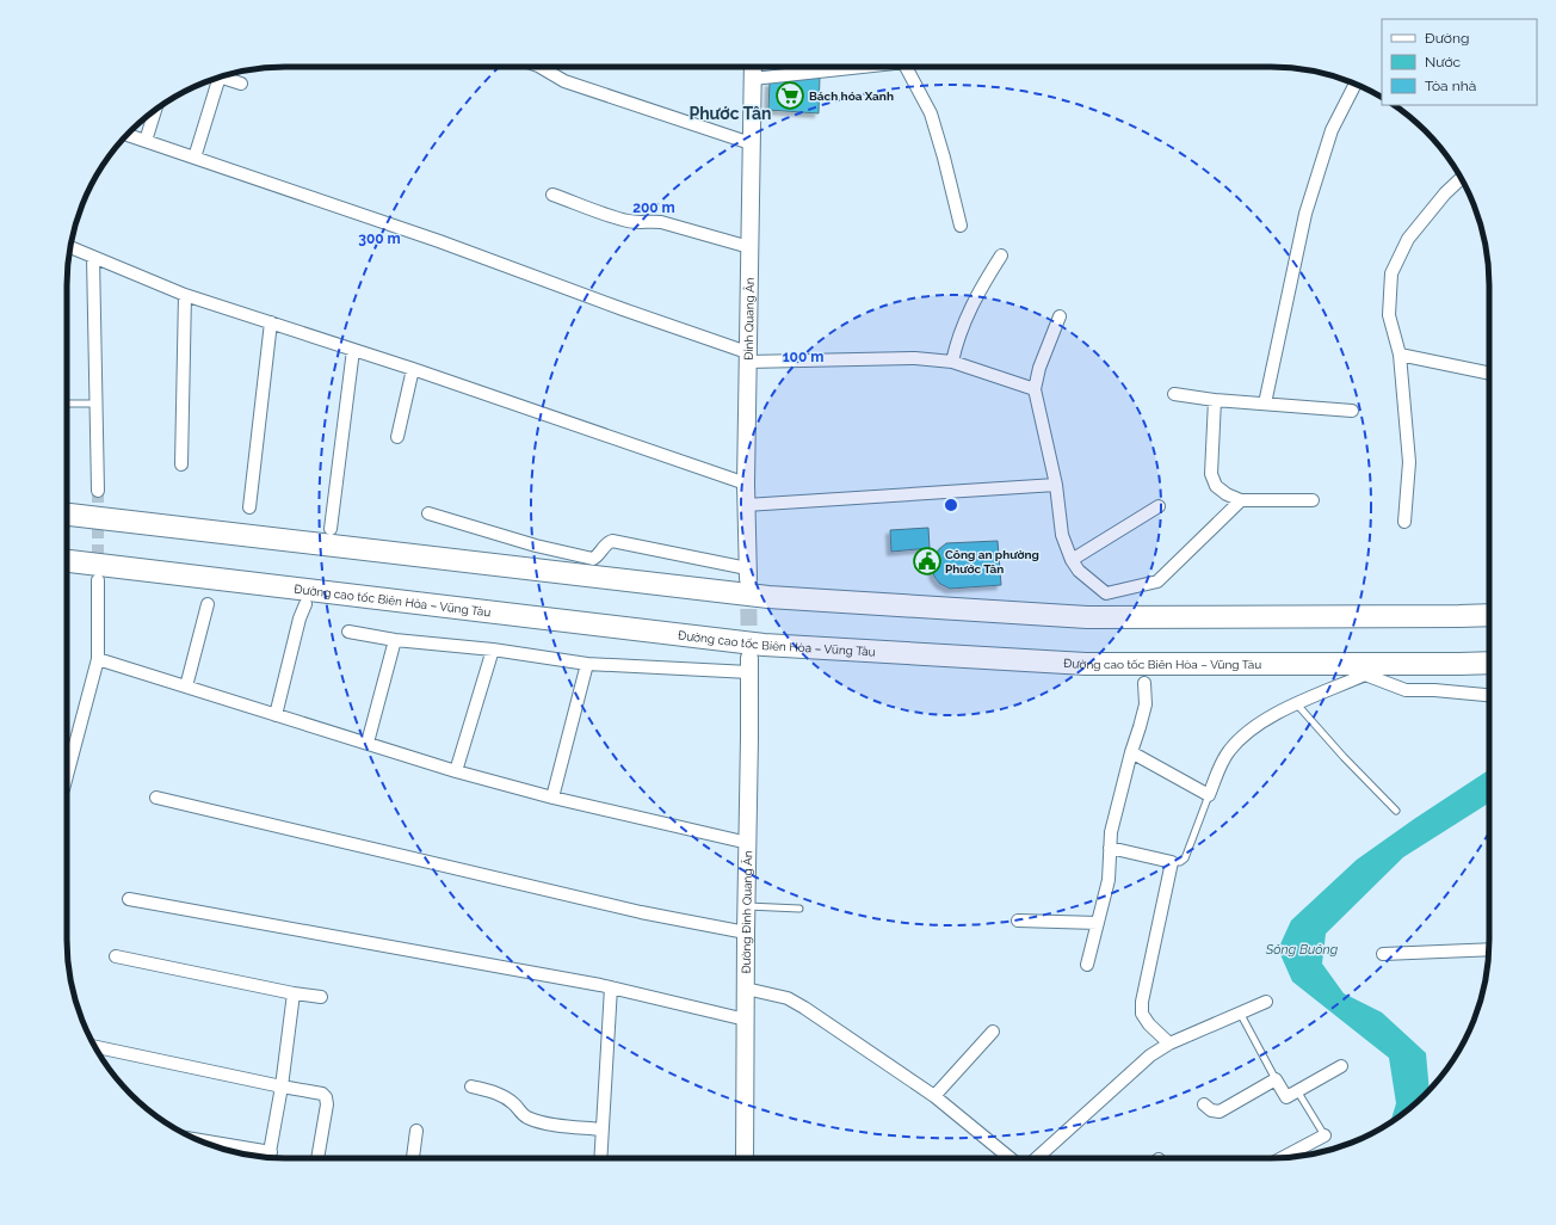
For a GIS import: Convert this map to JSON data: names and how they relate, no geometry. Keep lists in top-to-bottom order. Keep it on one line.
{"streets":{"highway":["Đường cao tốc Biên Hòa – Vũng Tàu"],"street":["Đinh Quang Ân","Đường Đinh Quang Ân"]},"districts":["Phước Tân"],"water":["Sông Buông"],"places":{"supermarket":["Bách hóa Xanh"],"public building":["Công an phường Phước Tân"]},"legend":["Đường","Nước","Tòa nhà"],"rings":["200 m","300 m","100 m"]}
